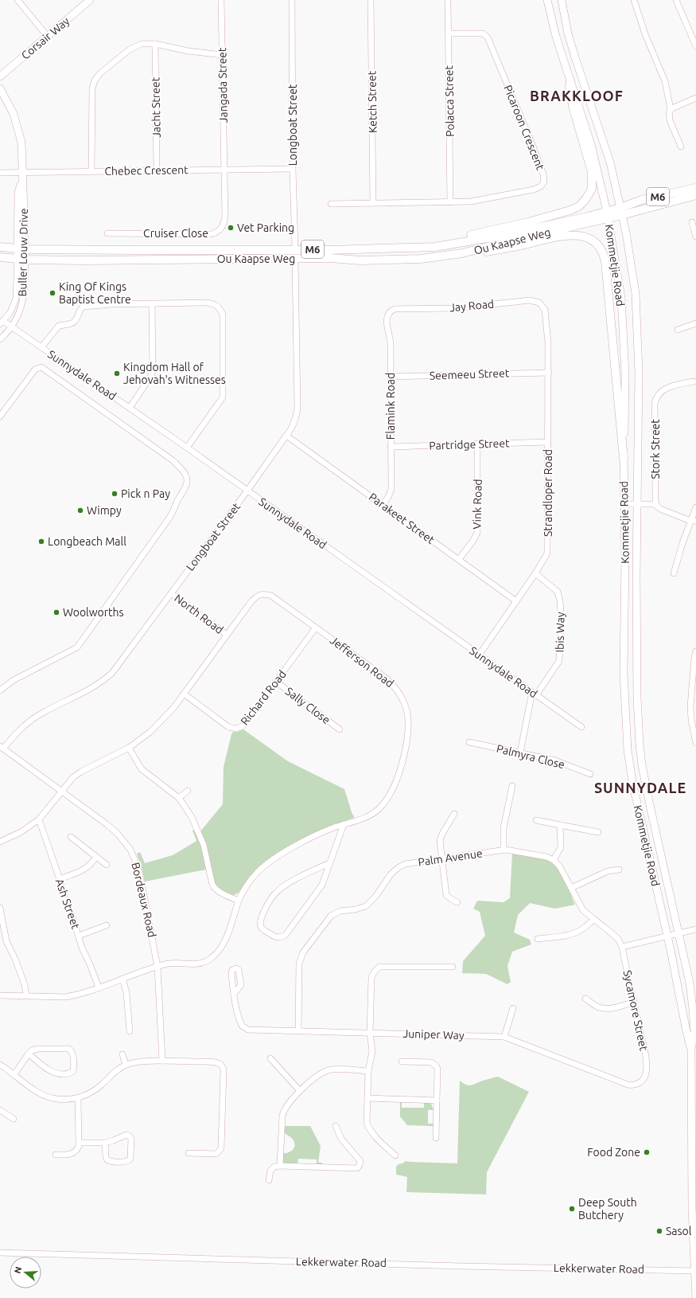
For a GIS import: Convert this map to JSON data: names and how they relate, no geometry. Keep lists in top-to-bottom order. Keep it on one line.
{"streets":{"main road":["Corsair Way","M6","Ou Kaapse Weg","Buller Louw Drive","Kommetjie Road"],"street":["Jangada Street","Polacca Street","Ketch Street","Jacht Street","Longboat Street","Picaroon Crescent","Chebec Crescent","Cruiser Close","Jay Road","Seemeeu Street","Sunnydale Road","Flamink Road","Partridge Street","Stork Street","Strandloper Road","Vink Road","Parakeet Street","North Road","Ibis Way","Jefferson Road","Richard Road","Sally Close","Palmyra Close","Palm Avenue","Bordeaux Road","Ash Street","Sycamore Street","Juniper Way","Lekkerwater Road"]},"crossings":[["Jangada Street","Chebec Crescent"],["Jangada Street","Cruiser Close"],["Polacca Street","Picaroon Crescent"],["Ketch Street","Picaroon Crescent"],["Jacht Street","Chebec Crescent"],["Longboat Street","Chebec Crescent"],["Longboat Street","Ou Kaapse Weg"],["Longboat Street","Sunnydale Road"],["Longboat Street","Parakeet Street"],["Longboat Street","North Road"],["Longboat Street","Bordeaux Road"],["Chebec Crescent","Cruiser Close"],["Chebec Crescent","Buller Louw Drive"],["M6","Ou Kaapse Weg"],["M6","Kommetjie Road"],["Ou Kaapse Weg","Buller Louw Drive"],["Ou Kaapse Weg","Kommetjie Road"],["Buller Louw Drive","Sunnydale Road"],["Kommetjie Road","Lekkerwater Road"],["Jay Road","Flamink Road"],["Jay Road","Strandloper Road"],["Seemeeu Street","Flamink Road"],["Seemeeu Street","Strandloper Road"],["Sunnydale Road","Strandloper Road"],["Sunnydale Road","Ibis Way"],["Flamink Road","Partridge Street"],["Flamink Road","Parakeet Street"],["Partridge Street","Strandloper Road"],["Partridge Street","Vink Road"],["Strandloper Road","Parakeet Street"],["Strandloper Road","Ibis Way"],["Vink Road","Parakeet Street"],["North Road","Jefferson Road"],["Jefferson Road","Richard Road"],["Jefferson Road","Bordeaux Road"],["Jefferson Road","Ash Street"],["Richard Road","Sally Close"],["Palm Avenue","Juniper Way"],["Sycamore Street","Juniper Way"]],"districts":["BRAKKLOOF","SUNNYDALE"],"places":["Vet Parking","King Of Kings Baptist Centre","Kingdom Hall of Jehovah's Witnesses","Pick n Pay","Wimpy","Longbeach Mall","Woolworths","Food Zone","Deep South Butchery","Sasol"],"north":"left"}
